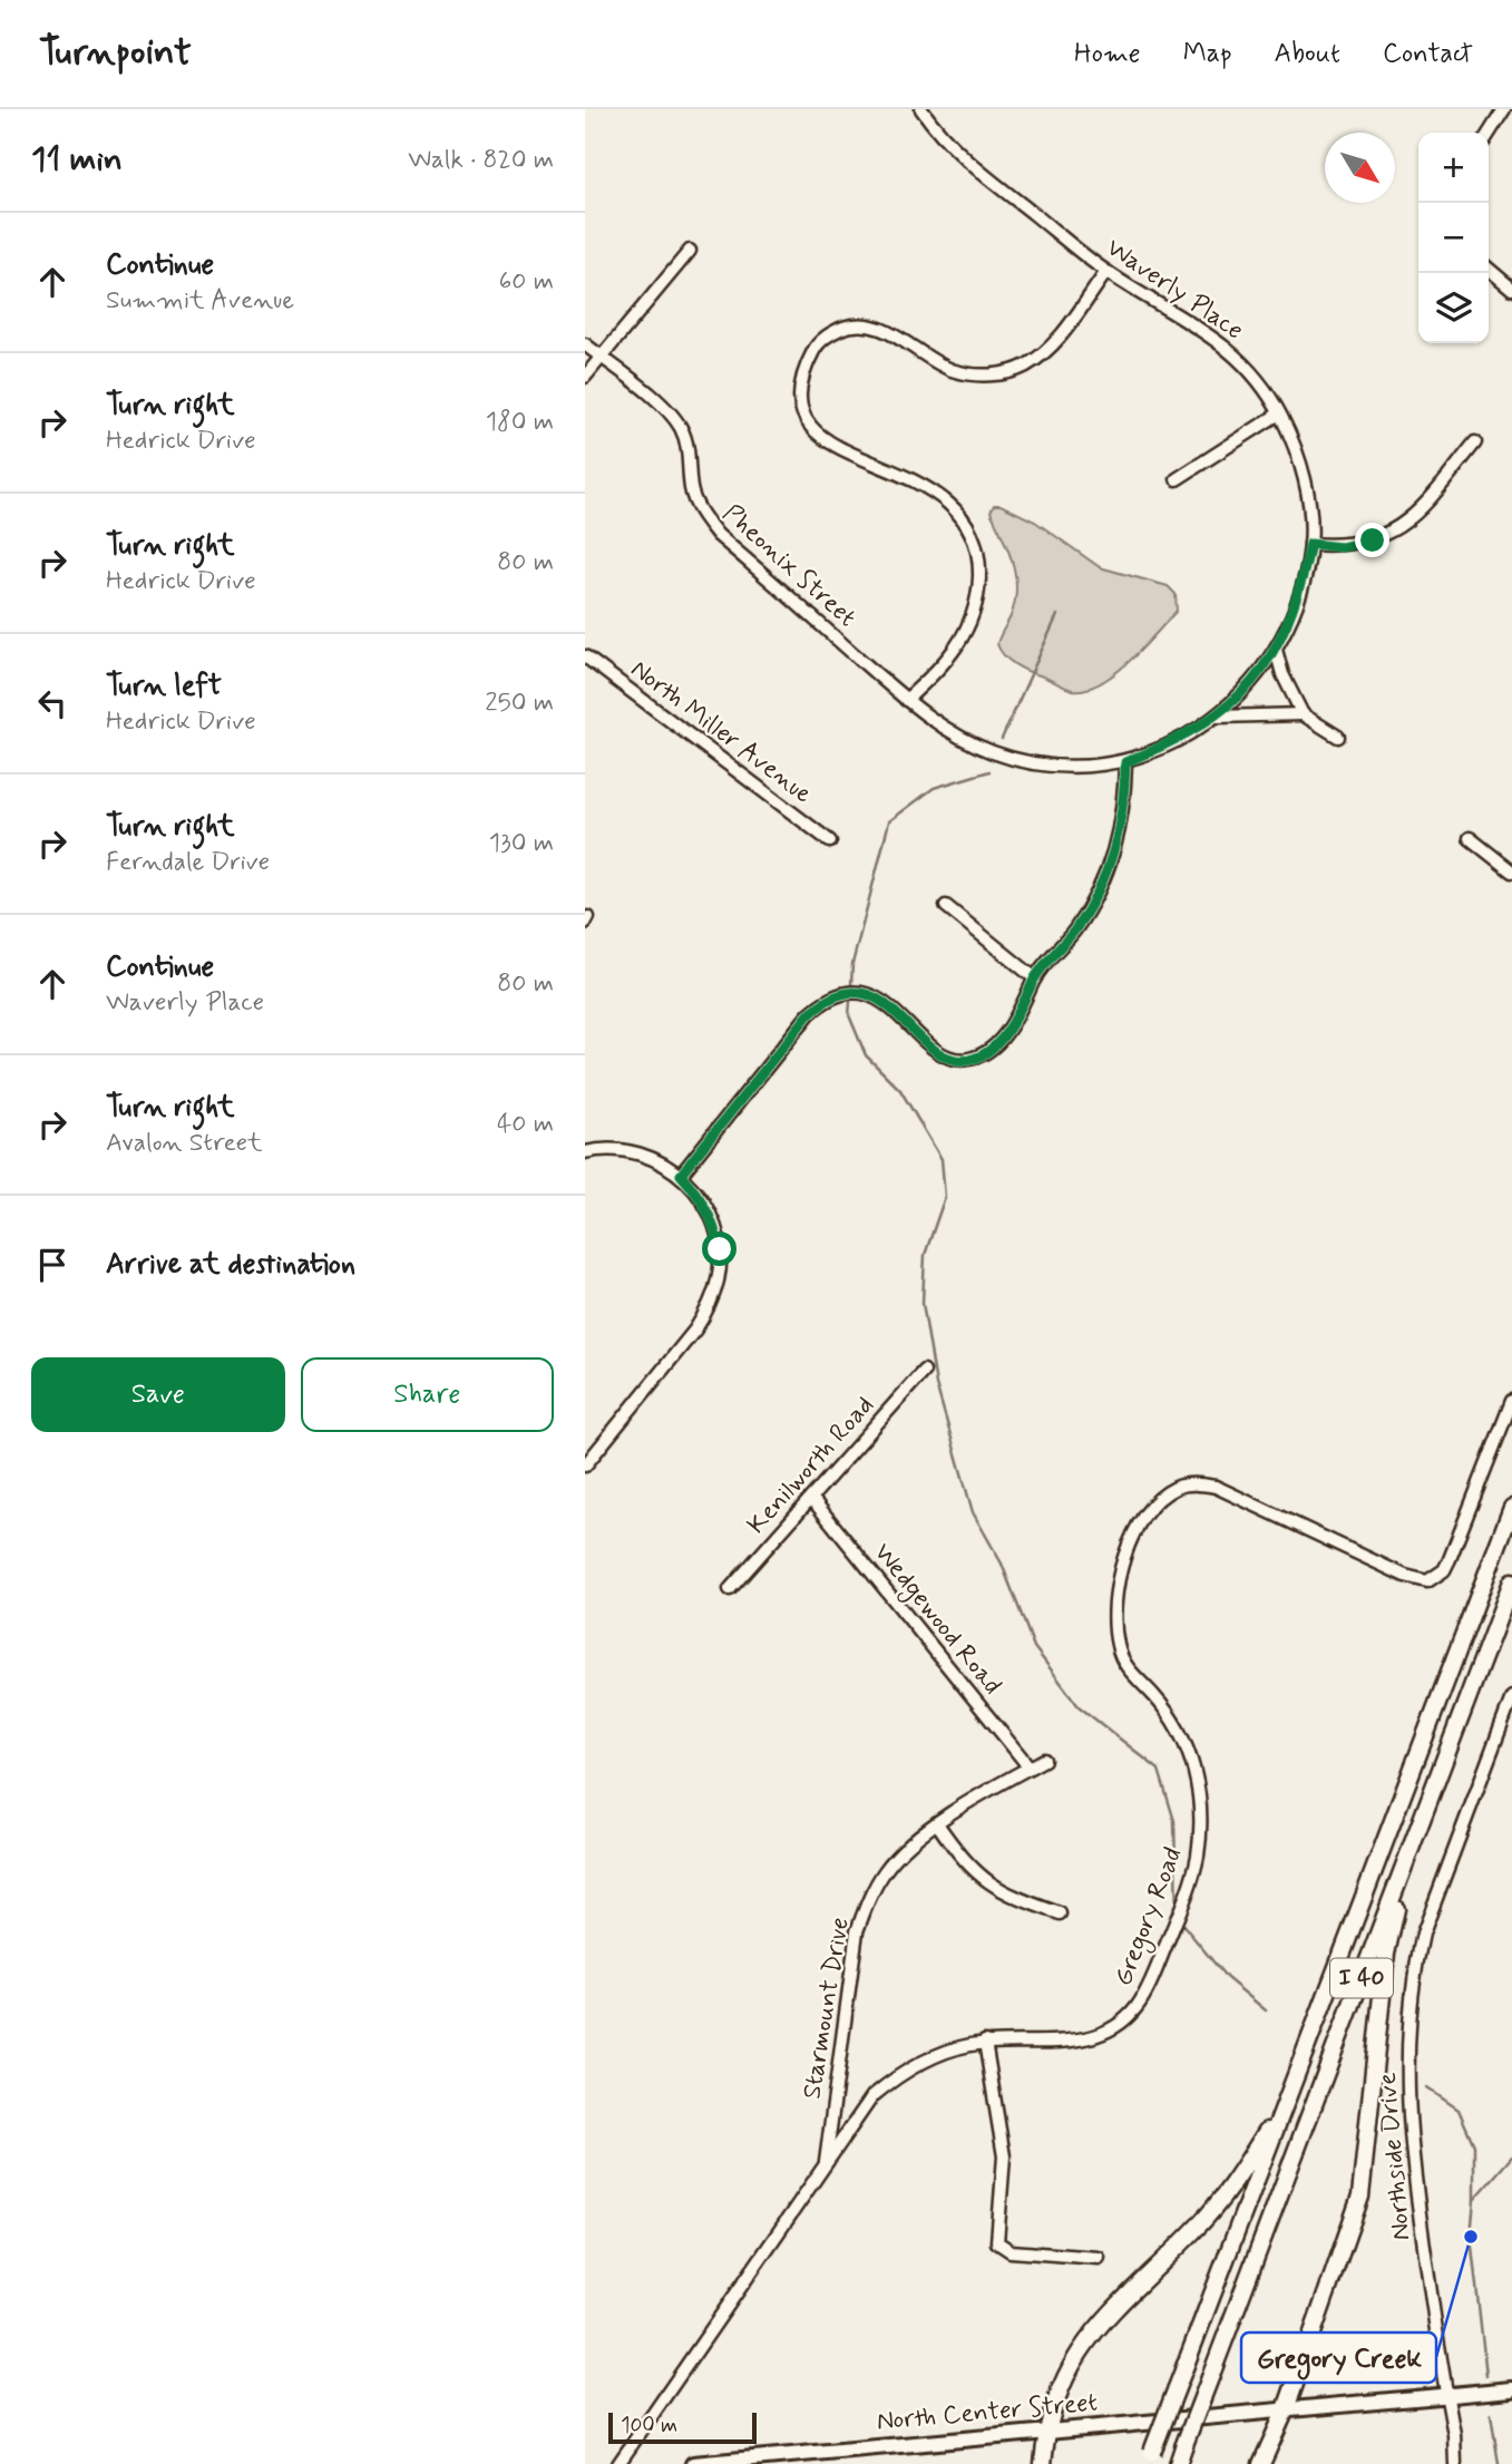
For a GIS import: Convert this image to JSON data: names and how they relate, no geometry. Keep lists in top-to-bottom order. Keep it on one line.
{"streets":{"highway":["I 40"],"main road":["North Center Street"],"street":["Waverly Place","Pheonix Street","North Miller Avenue","Kenilworth Road","Wedgewood Road","Gregory Road","Starmount Drive","Northside Drive"]},"crossings":[["Waverly Place","Pheonix Street"],["Kenilworth Road","Wedgewood Road"],["Wedgewood Road","Starmount Drive"],["Gregory Road","Starmount Drive"],["Northside Drive","North Center Street"]],"places":["Gregory Creek"],"scale_bar":"100 m","north":"bottom right","page":{"header":"Turnpoint","nav":["Home","Map","About","Contact"],"heading":["11 min","Walk · 820 m"],"map_buttons":["+","−"],"list":[["Continue","Summit Avenue","60 m"],["Turn right","Hedrick Drive","180 m"],["Turn right","Hedrick Drive","80 m"],["Turn left","Hedrick Drive","250 m"],["Turn right","Ferndale Drive","130 m"],["Continue","Waverly Place","80 m"],["Turn right","Avalon Street","40 m"],"Arrive at destination"],"buttons":["Save","Share"],"scale":"100 m"}}
